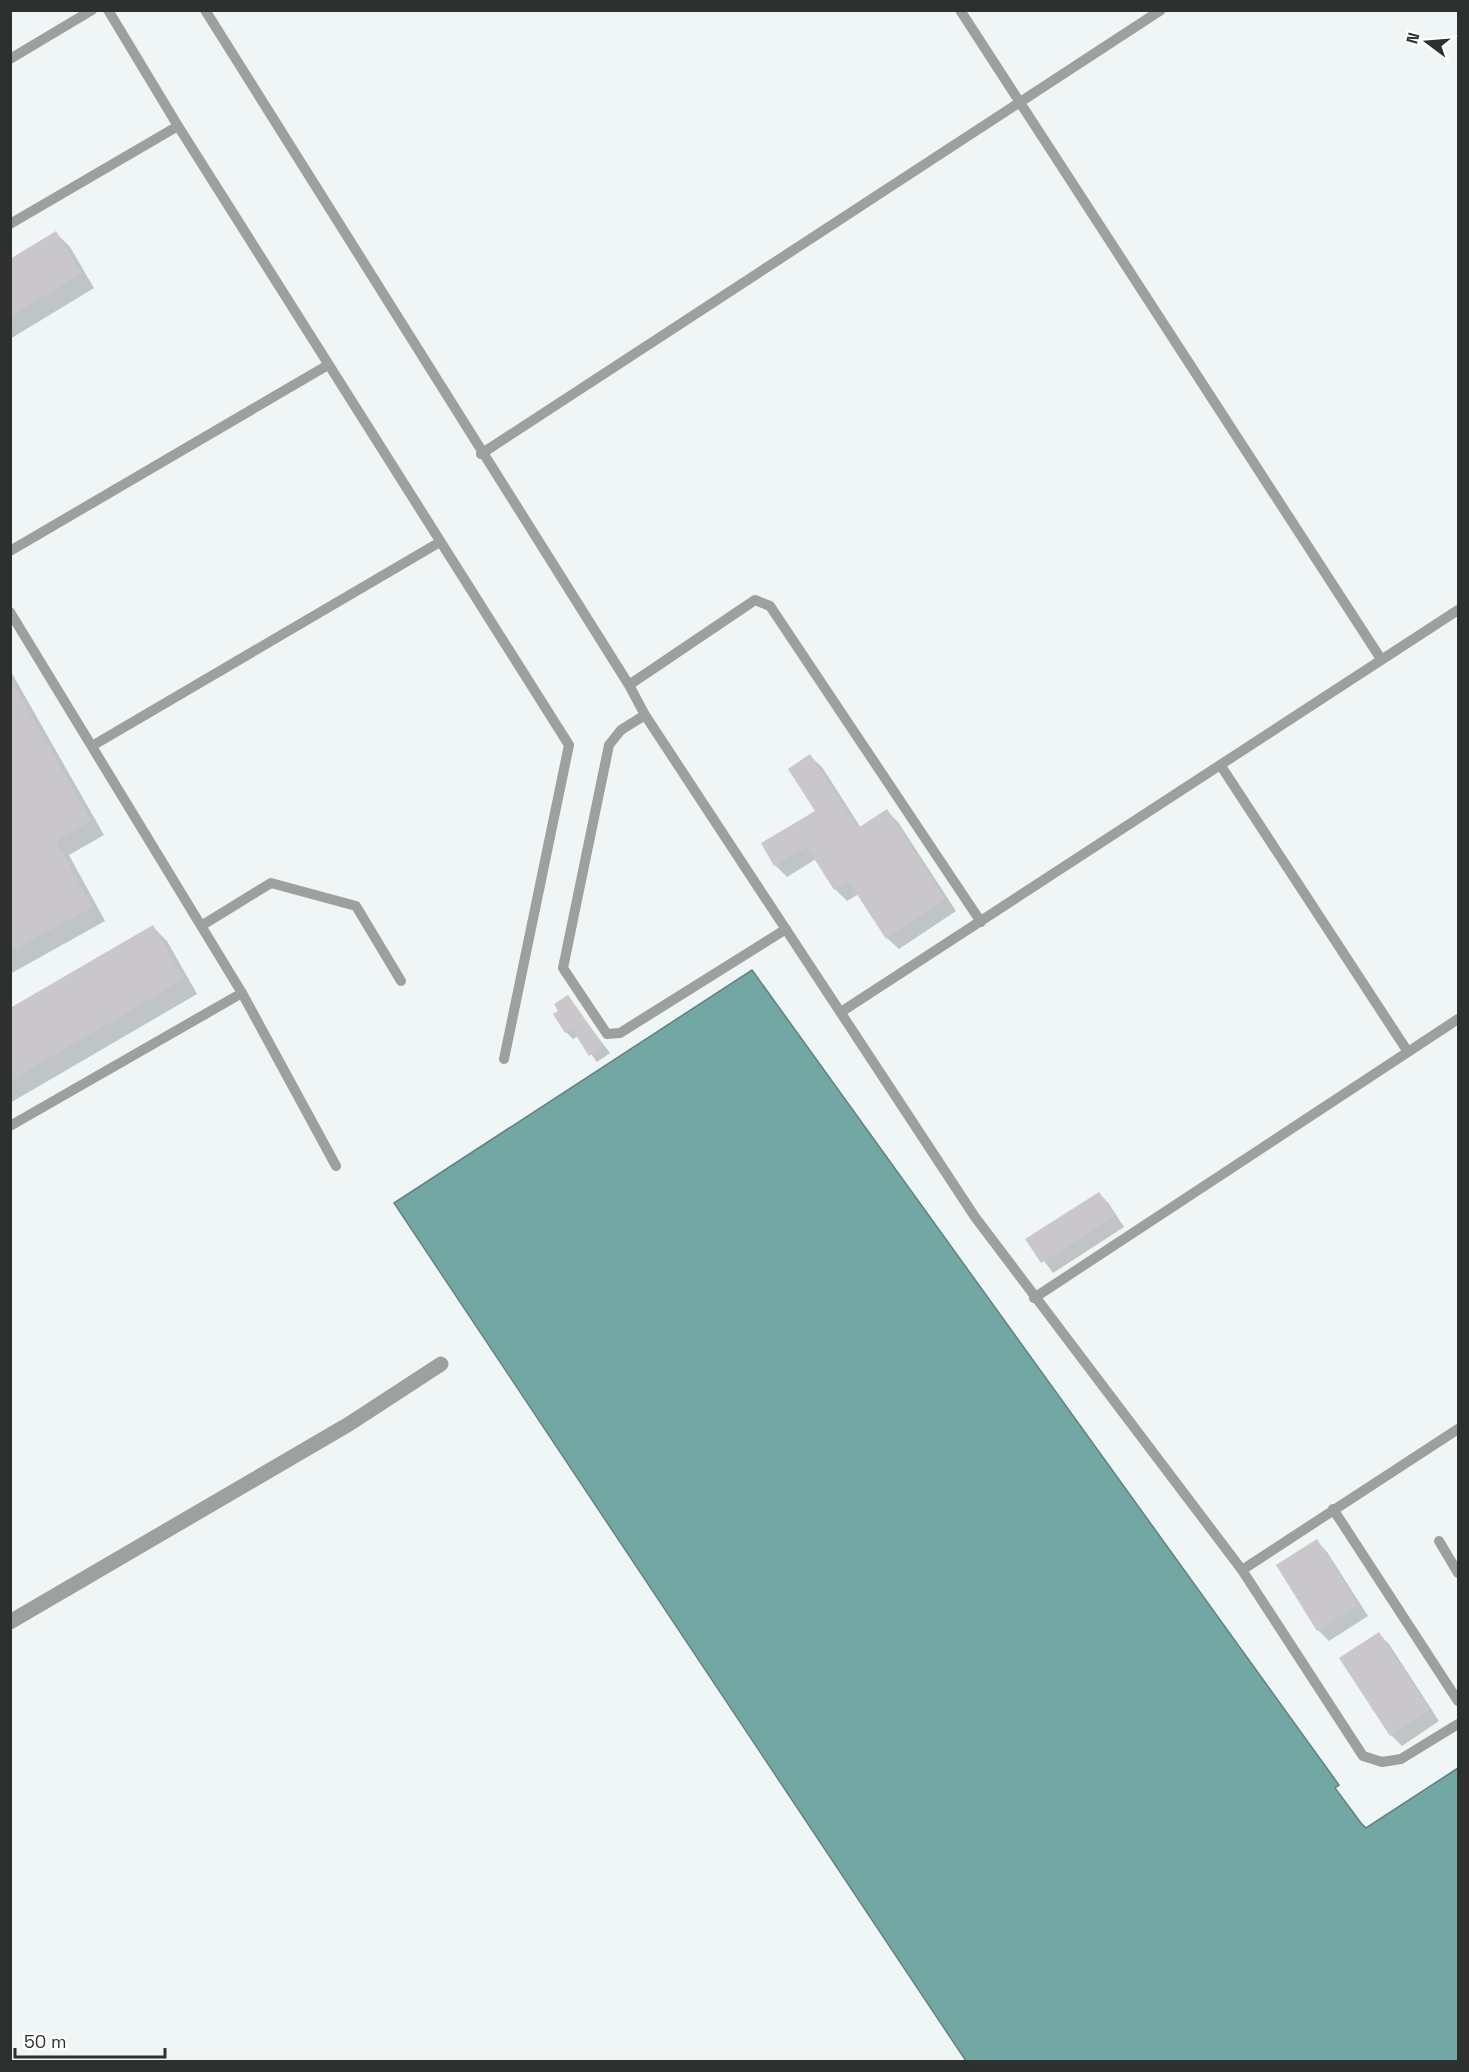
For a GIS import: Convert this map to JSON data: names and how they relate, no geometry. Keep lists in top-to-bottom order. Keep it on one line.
{"scale_bar":"50 m","north":"left"}
